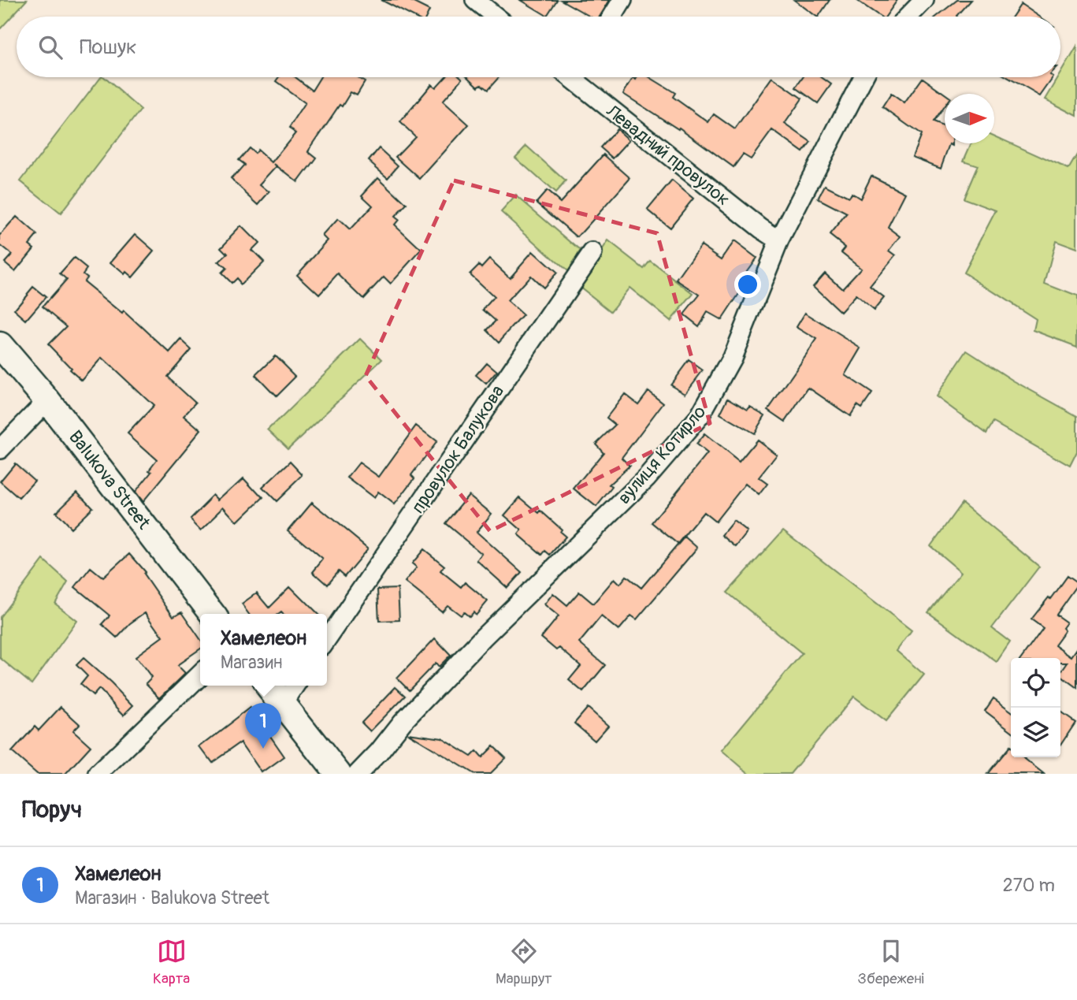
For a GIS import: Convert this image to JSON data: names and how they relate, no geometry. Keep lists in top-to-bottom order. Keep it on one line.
{"streets":{"main road":["Balukova Street"],"street":["Левадний провулок","провулок Балукова","вулиця Котирло"]},"crossings":[["Левадний провулок","вулиця Котирло"]],"north":"right","page":{"search":"Пошук","popup":["Хамелеон","Магазин"],"pins":"1","heading":"Поруч","list":[{"mark":"1","name":"Хамелеон","note":"Магазин · Balukova Street","value":"270 m"}],"nav":["Карта","Маршрут","Збережені"]}}
